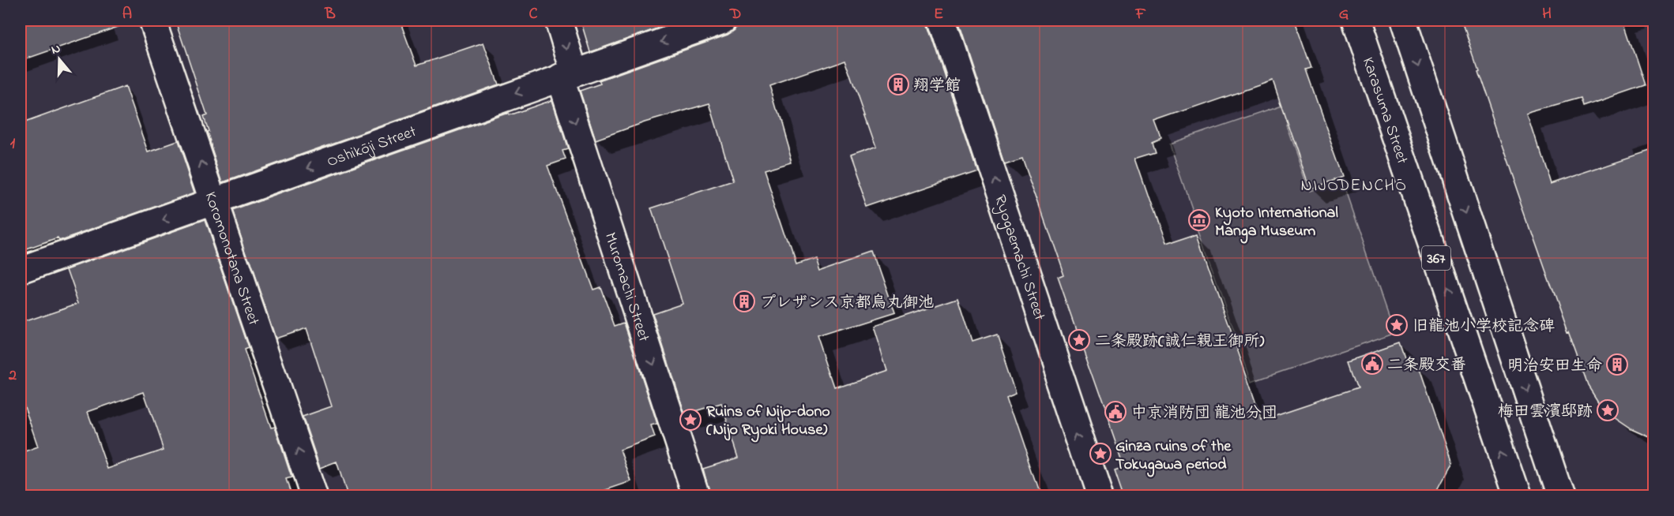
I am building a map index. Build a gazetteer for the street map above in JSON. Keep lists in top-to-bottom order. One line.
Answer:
{"streets":{"main road":["Karasuma Street","Oshikōji Street","Koromonotana Street","Ryogaemachi Street","367","Muromachi Street"]},"crossings":[["Oshikōji Street","Koromonotana Street"],["Oshikōji Street","Muromachi Street"]],"one_way":["Oshikōji Street","Koromonotana Street","Ryogaemachi Street","Muromachi Street"],"districts":["NIJODENCHŌ"],"places":{"building":["翔学館","プレザンス京都烏丸御池","明治安田生命"],"museum":["Kyoto International Manga Museum"],"place":["旧龍池小学校記念碑","二条殿跡(誠仁親王御所)","梅田雲濱邸跡","Ruins of Nijo-dono (Nijo Ryoki House)","Ginza ruins of the Tokugawa period"],"public building":["二条殿交番","中京消防団 龍池分団"]},"north":"top","grid":{"columns":["A","B","C","D","E","F","G","H"],"rows":["1","2"]}}
